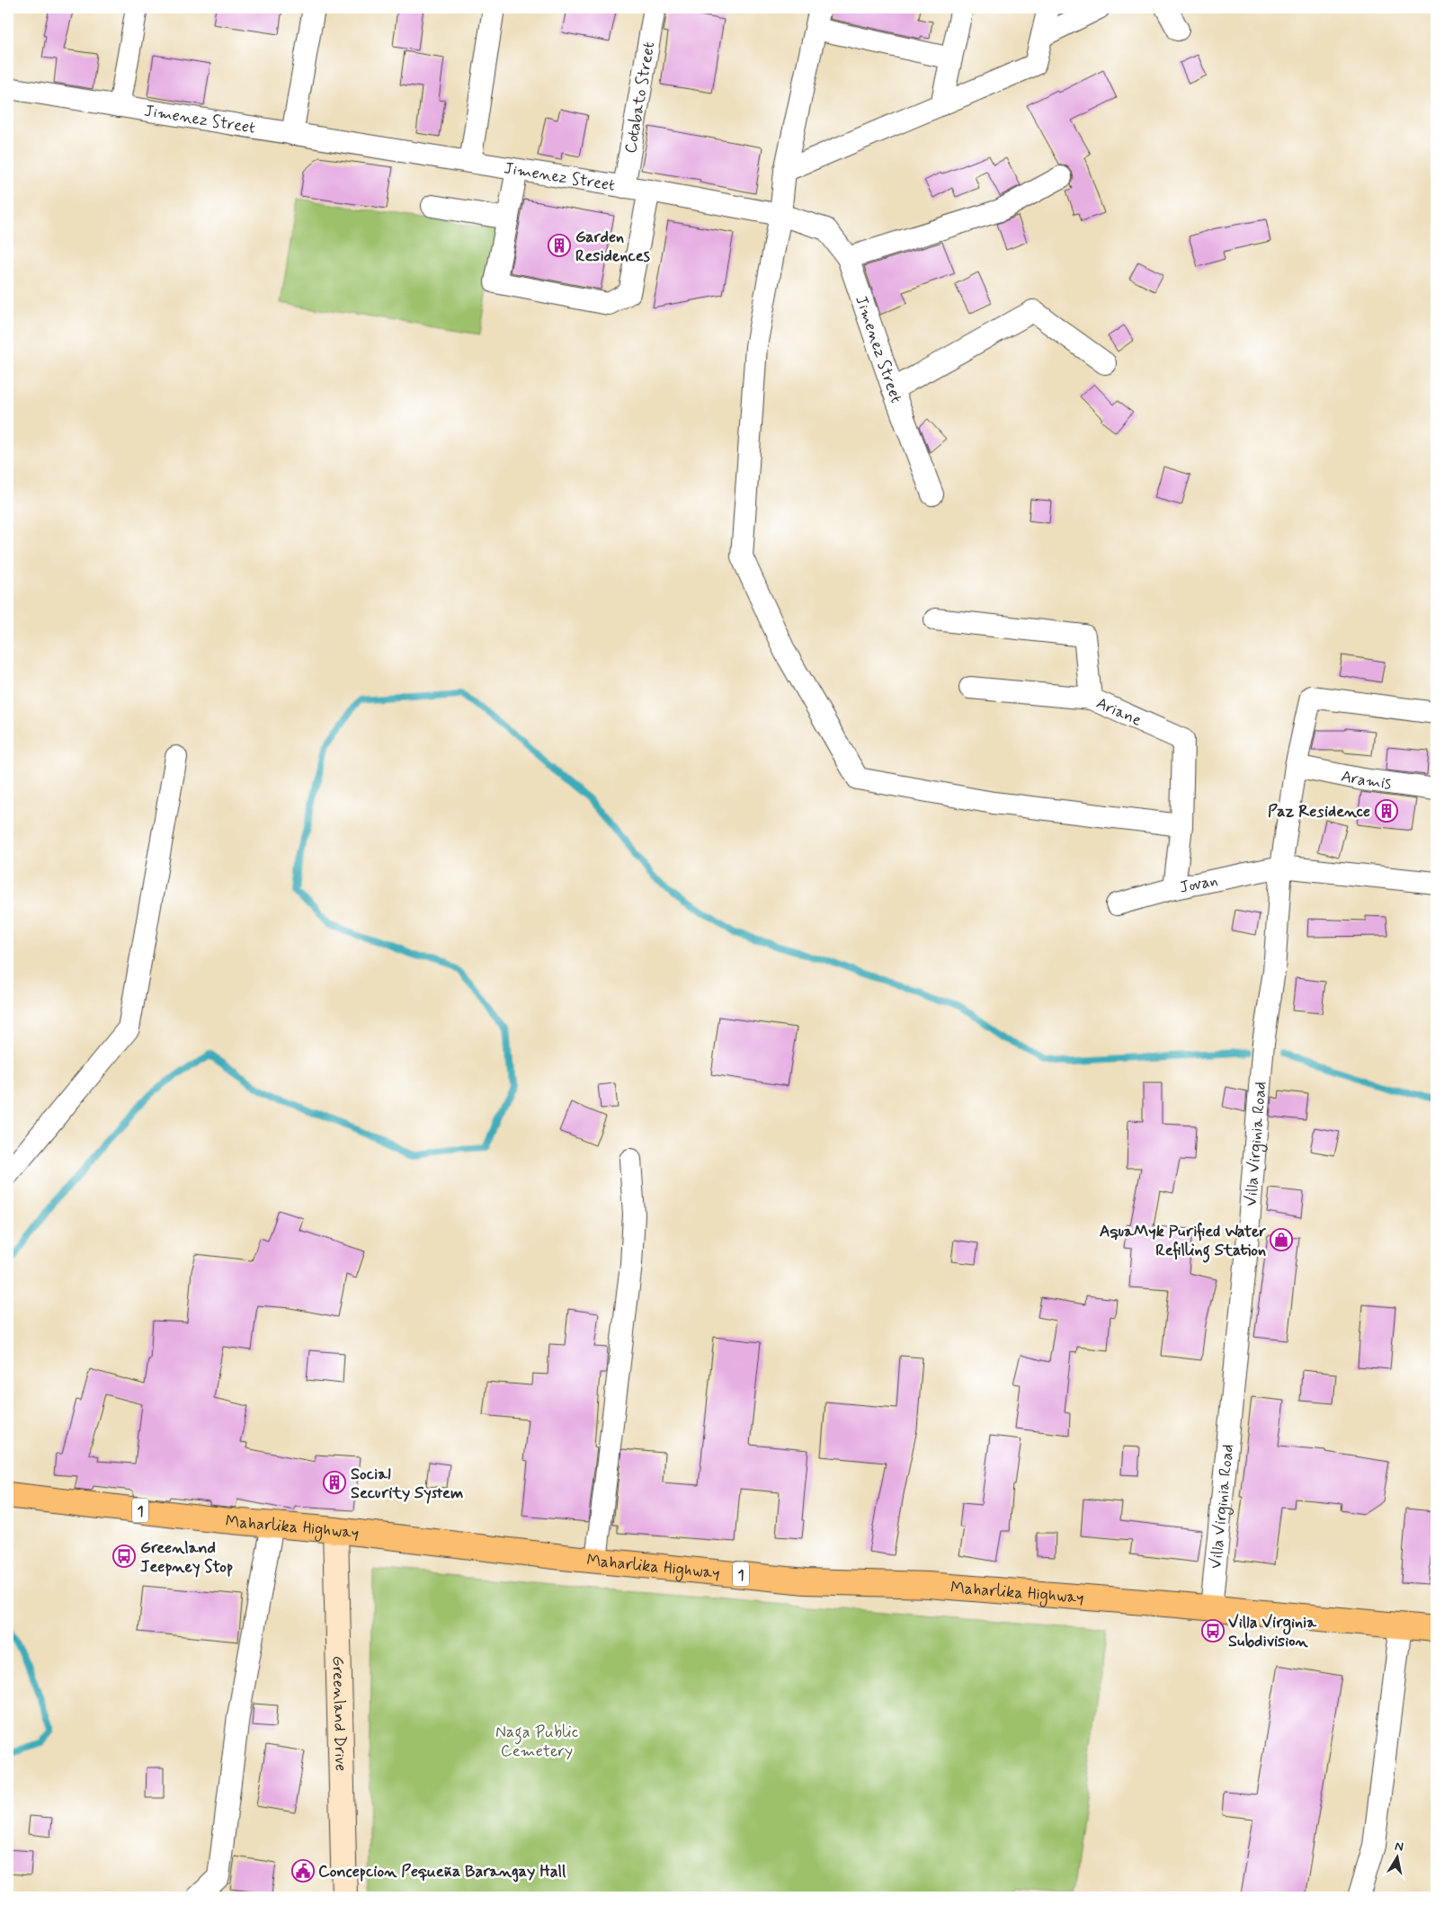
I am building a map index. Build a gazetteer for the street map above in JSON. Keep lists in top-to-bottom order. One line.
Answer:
{"streets":{"main road":["1","Maharlika Highway"],"street":["Cotabato Street","Jimenez Street","Ariane","Aramis","Jovan","Villa Virginia Road","Greenland Drive"]},"crossings":[["Cotabato Street","Jimenez Street"],["Ariane","Jovan"],["Aramis","Villa Virginia Road"],["Jovan","Villa Virginia Road"],["Villa Virginia Road","Maharlika Highway"],["Maharlika Highway","Greenland Drive"]],"parks":["Naga Public Cemetery"],"places":{"building":["Garden Residences","Paz Residence","Social Security System"],"shop":["AquaMyk Purified Water Refilling Station"],"bus stop":["Greenland Jeepney Stop","Villa Virginia Subdivision"],"public building":["Concepcion Pequeña Barangay Hall"]},"north":"top"}
